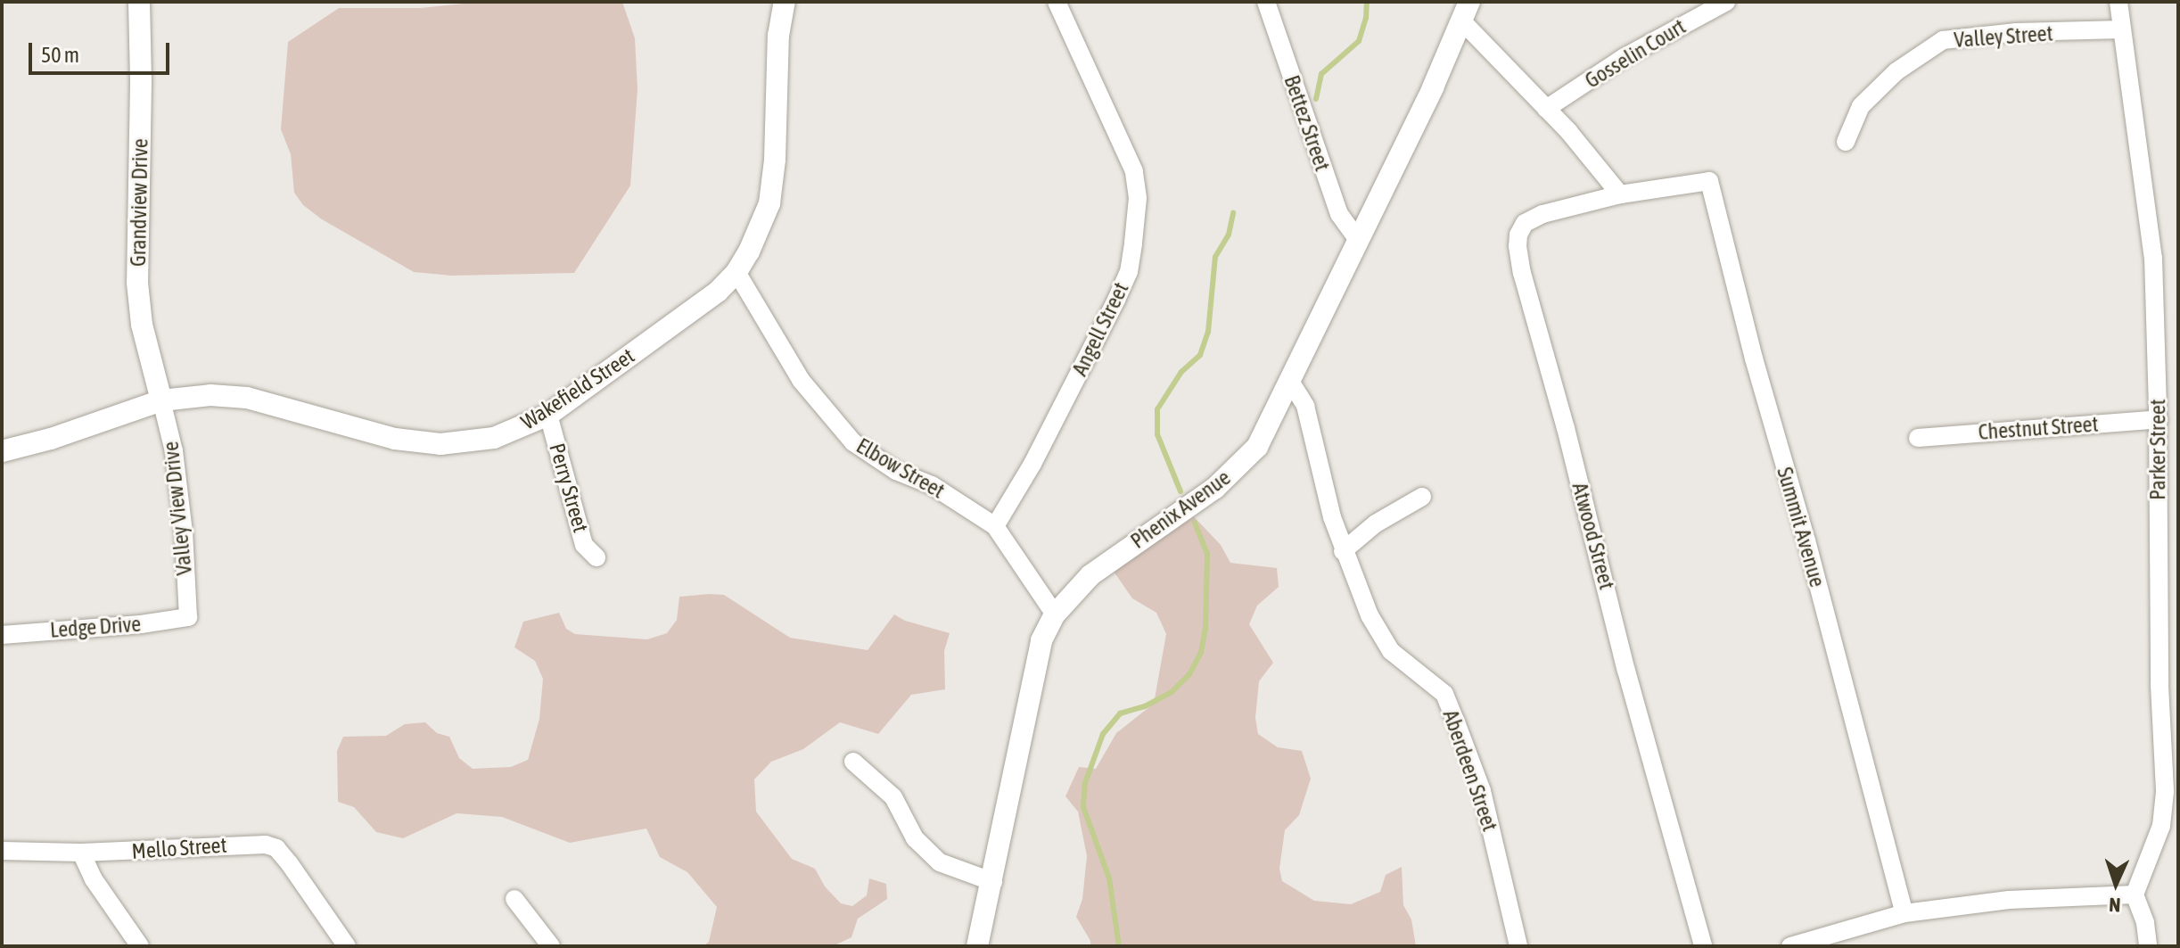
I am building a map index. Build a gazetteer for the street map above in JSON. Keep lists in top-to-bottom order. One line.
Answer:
{"streets":{"street":["Valley Street","Gosselin Court","Bettez Street","Grandview Drive","Angell Street","Wakefield Street","Chestnut Street","Parker Street","Elbow Street","Perry Street","Valley View Drive","Phenix Avenue","Summit Avenue","Atwood Street","Ledge Drive","Aberdeen Street","Mello Street"]},"crossings":[["Valley Street","Parker Street"],["Bettez Street","Phenix Avenue"],["Grandview Drive","Wakefield Street"],["Grandview Drive","Valley View Drive"],["Angell Street","Elbow Street"],["Wakefield Street","Elbow Street"],["Wakefield Street","Perry Street"],["Wakefield Street","Valley View Drive"],["Chestnut Street","Parker Street"],["Elbow Street","Phenix Avenue"],["Valley View Drive","Ledge Drive"],["Phenix Avenue","Aberdeen Street"],["Summit Avenue","Atwood Street"]],"scale_bar":"50 m","north":"bottom"}
